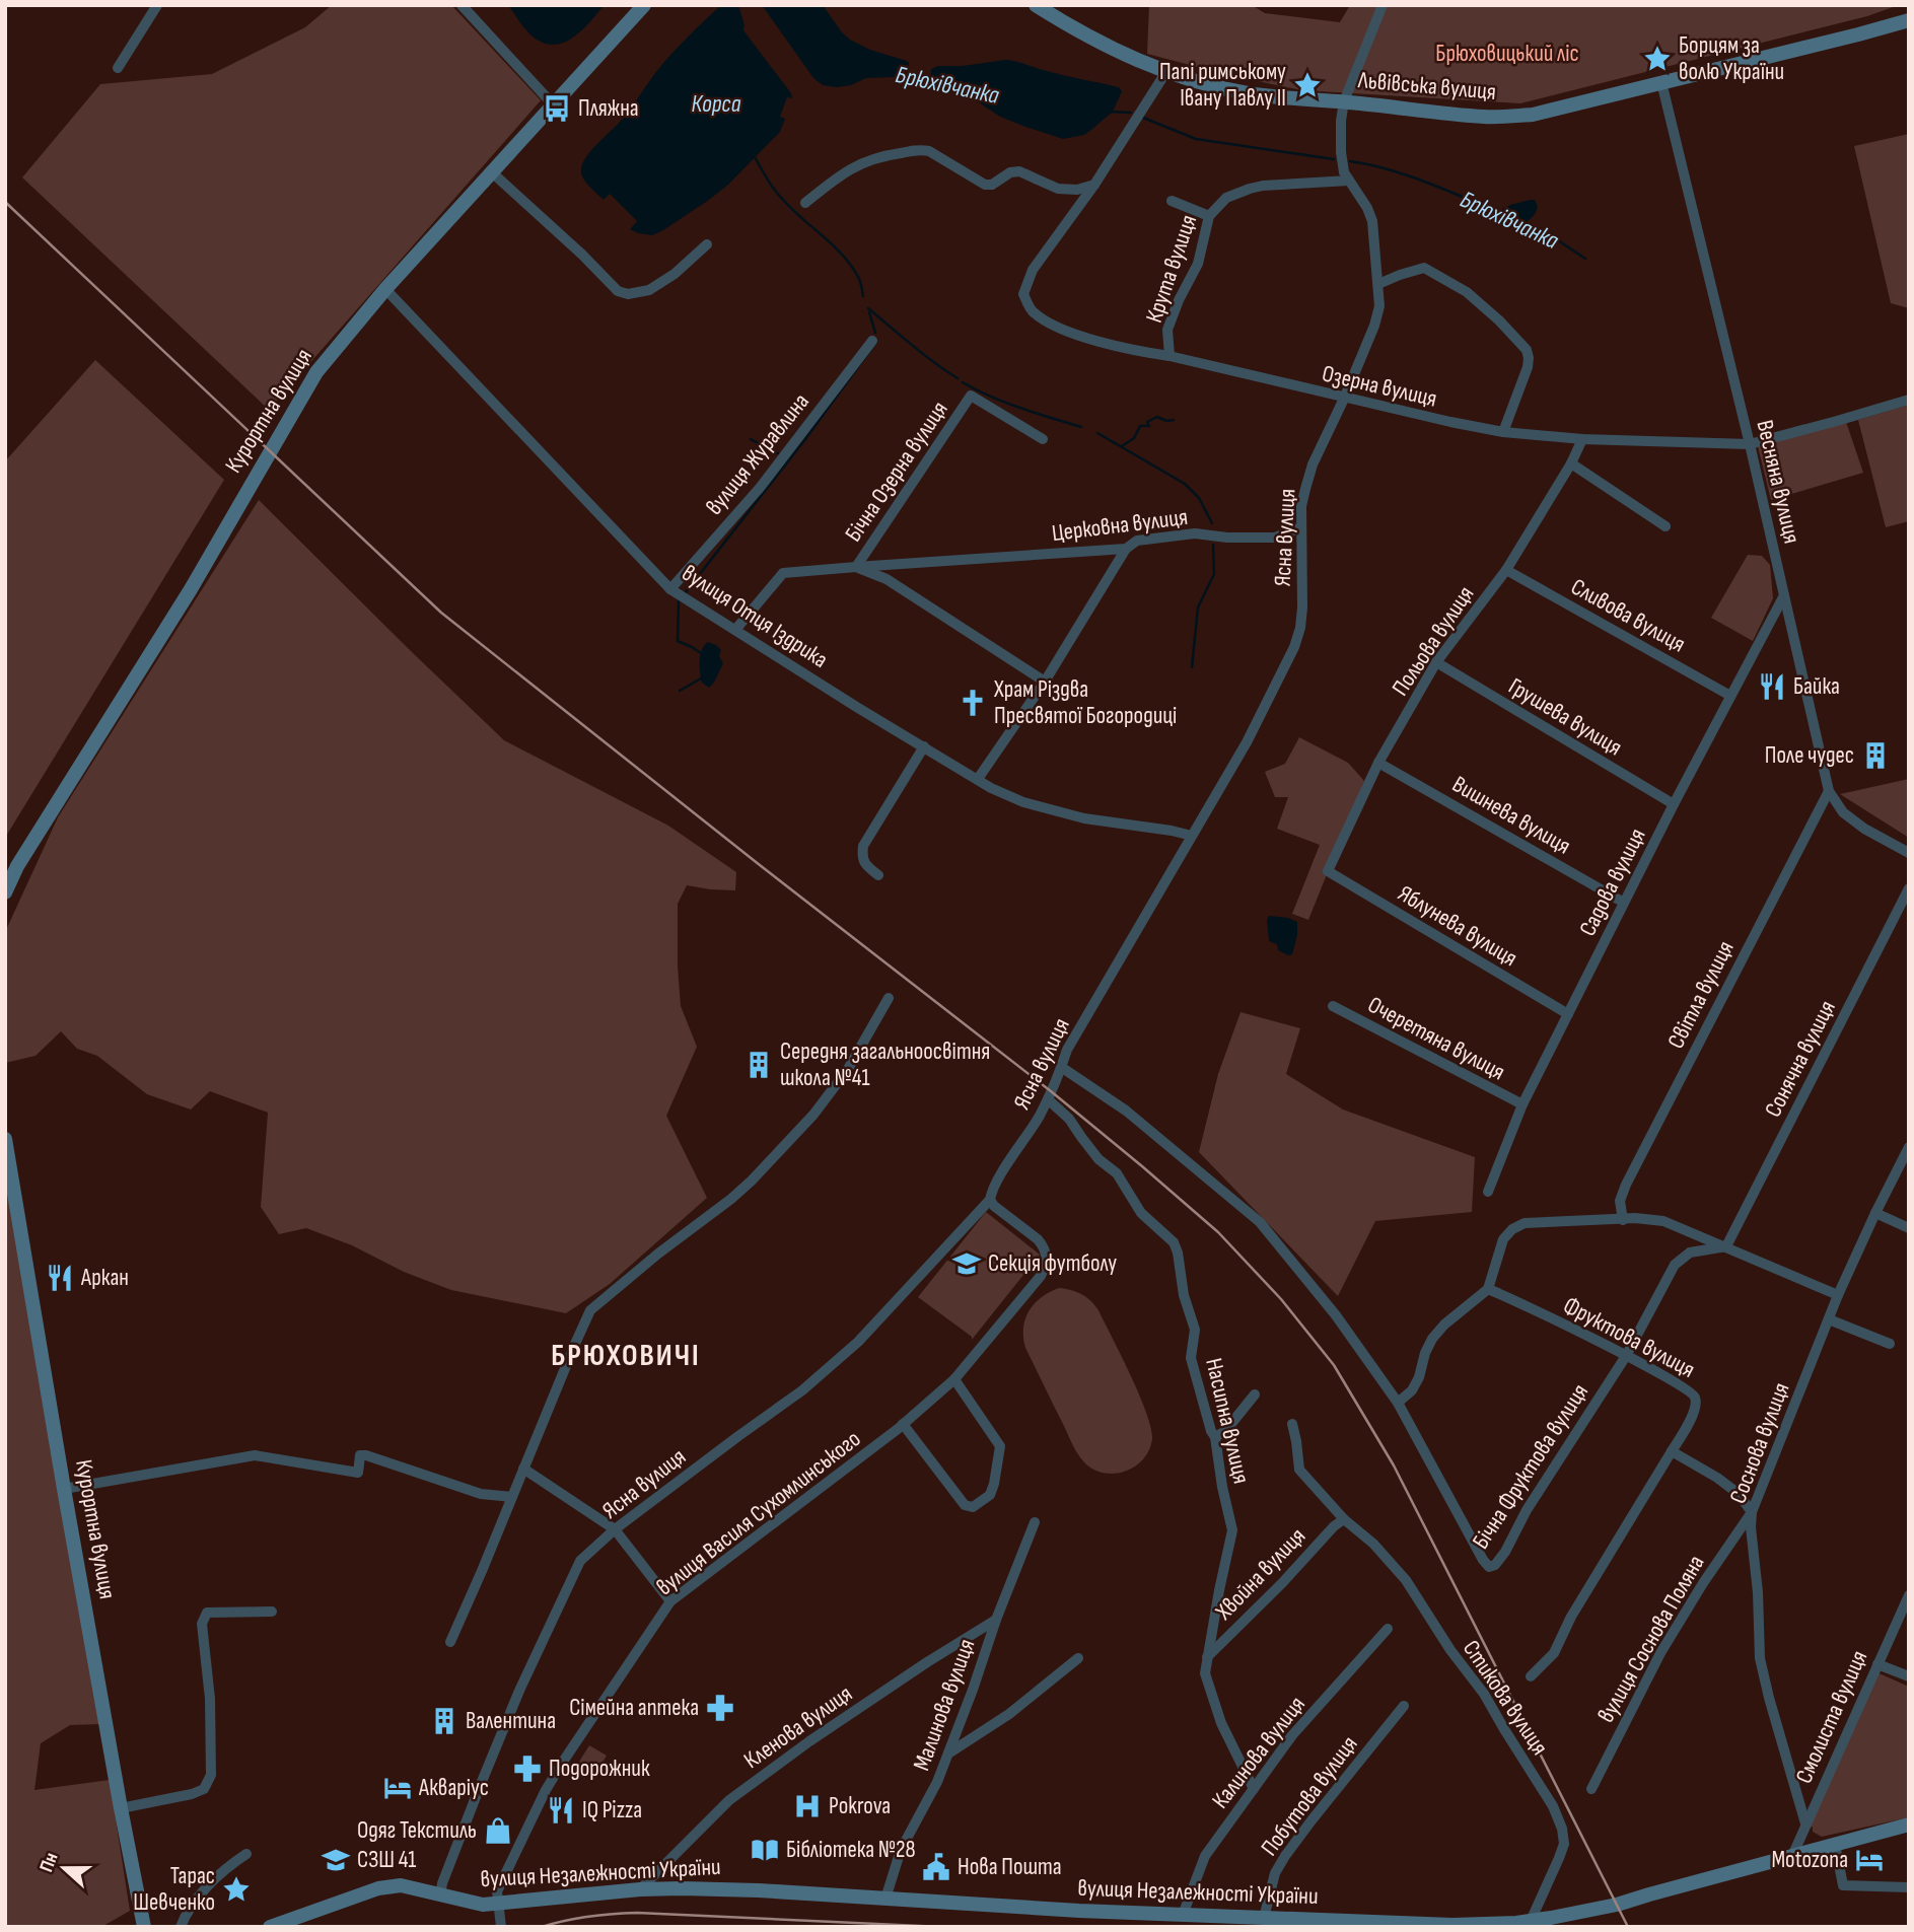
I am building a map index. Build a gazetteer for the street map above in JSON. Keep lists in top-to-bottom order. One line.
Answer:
{"streets":{"main road":["Львівська вулиця","Курортна вулиця","вулиця Незалежності України"],"street":["Крута вулиця","Озерна вулиця","вулиця Журавлина","Бічна Озерна вулиця","Весняна вулиця","Церковна вулиця","Ясна вулиця","Сливова вулиця","вулиця Отця Іздрика","Польова вулиця","Грушева вулиця","Вишнева вулиця","Садова вулиця","Яблунева вулиця","Світла вулиця","Очеретяна вулиця","Сонячна вулиця","Фруктова вулиця","Насипна вулиця","Соснова вулиця","Бічна Фруктова вулиця","вулиця Василя Сухомлинського","Хвойна вулиця","вулиця Соснова Поляна","Стикова вулиця","Малинова вулиця","Смолиста вулиця","Кленова вулиця","Калинова вулиця","Побутова вулиця"]},"crossings":[["Львівська вулиця","Весняна вулиця"],["Львівська вулиця","Ясна вулиця"],["Крута вулиця","Озерна вулиця"],["Крута вулиця","Ясна вулиця"],["Озерна вулиця","Весняна вулиця"],["Озерна вулиця","Ясна вулиця"],["Озерна вулиця","Польова вулиця"],["Курортна вулиця","вулиця Отця Іздрика"],["вулиця Журавлина","вулиця Отця Іздрика"],["Бічна Озерна вулиця","Церковна вулиця"],["Весняна вулиця","Садова вулиця"],["Весняна вулиця","Світла вулиця"],["Церковна вулиця","Ясна вулиця"],["Церковна вулиця","вулиця Отця Іздрика"],["Ясна вулиця","вулиця Отця Іздрика"],["Ясна вулиця","Насипна вулиця"],["Ясна вулиця","вулиця Василя Сухомлинського"],["Ясна вулиця","вулиця Незалежності України"],["Сливова вулиця","Польова вулиця"],["Сливова вулиця","Садова вулиця"],["Польова вулиця","Грушева вулиця"],["Польова вулиця","Вишнева вулиця"],["Польова вулиця","Яблунева вулиця"],["Грушева вулиця","Садова вулиця"],["Вишнева вулиця","Садова вулиця"],["Садова вулиця","Яблунева вулиця"],["Садова вулиця","Очеретяна вулиця"],["Сонячна вулиця","Бічна Фруктова вулиця"],["Фруктова вулиця","Бічна Фруктова вулиця"],["Насипна вулиця","Хвойна вулиця"],["Насипна вулиця","Калинова вулиця"],["Соснова вулиця","вулиця Соснова Поляна"],["Соснова вулиця","Смолиста вулиця"],["вулиця Василя Сухомлинського","вулиця Незалежності України"],["Хвойна вулиця","Стикова вулиця"],["Стикова вулиця","вулиця Незалежності України"],["Малинова вулиця","Кленова вулиця"],["Малинова вулиця","вулиця Незалежності України"],["Смолиста вулиця","вулиця Незалежності України"],["Кленова вулиця","вулиця Незалежності України"],["Калинова вулиця","вулиця Незалежності України"],["Побутова вулиця","вулиця Незалежності України"]],"districts":["БРЮХОВИЧІ"],"water":["Брюхівчанка","Корса"],"parks":["Брюховицький ліс"],"places":{"place":["Борцям за волю України","Папі римському Івану Павлу ІІ","Тарас Шевченко"],"bus stop":["Пляжна"],"restaurant":["Байка","Аркан","IQ Pizza"],"church":["Храм Різдва Пресвятої Богородиці"],"building":["Поле чудес","Середня загальноосвітня школа №41","Валентина"],"school or university":["Секція футболу","СЗШ 41"],"pharmacy":["Сімейна аптека","Подорожник"],"hotel":["Акваріус","Motozona"],"hospital":["Pokrova"],"shop":["Одяг Текстиль"],"library":["Бібліотека №28"],"public building":["Нова Пошта"]},"north":"left"}
